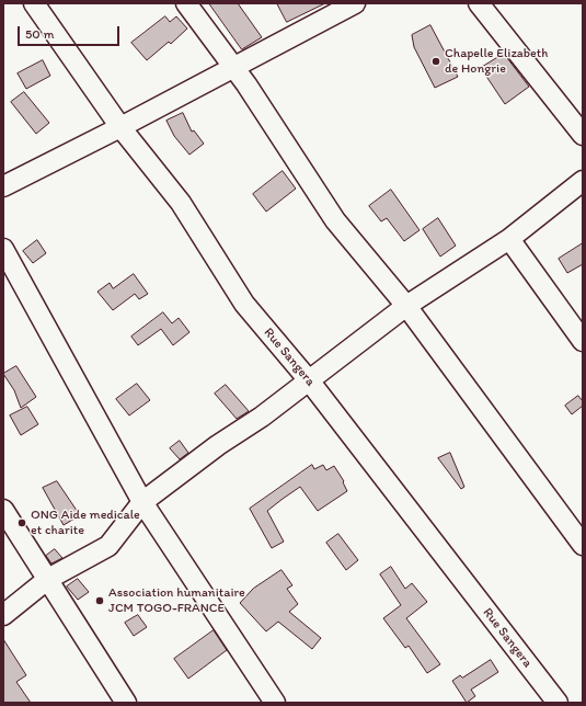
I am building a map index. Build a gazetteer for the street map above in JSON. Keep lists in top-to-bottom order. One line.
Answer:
{"streets":{"street":["Rue Sangera"]},"places":["Chapelle Elizabeth de Hongrie","ONG Aide medicale et charite","Association humanitaire JCM TOGO-FRANCE"],"scale_bar":"50 m"}
